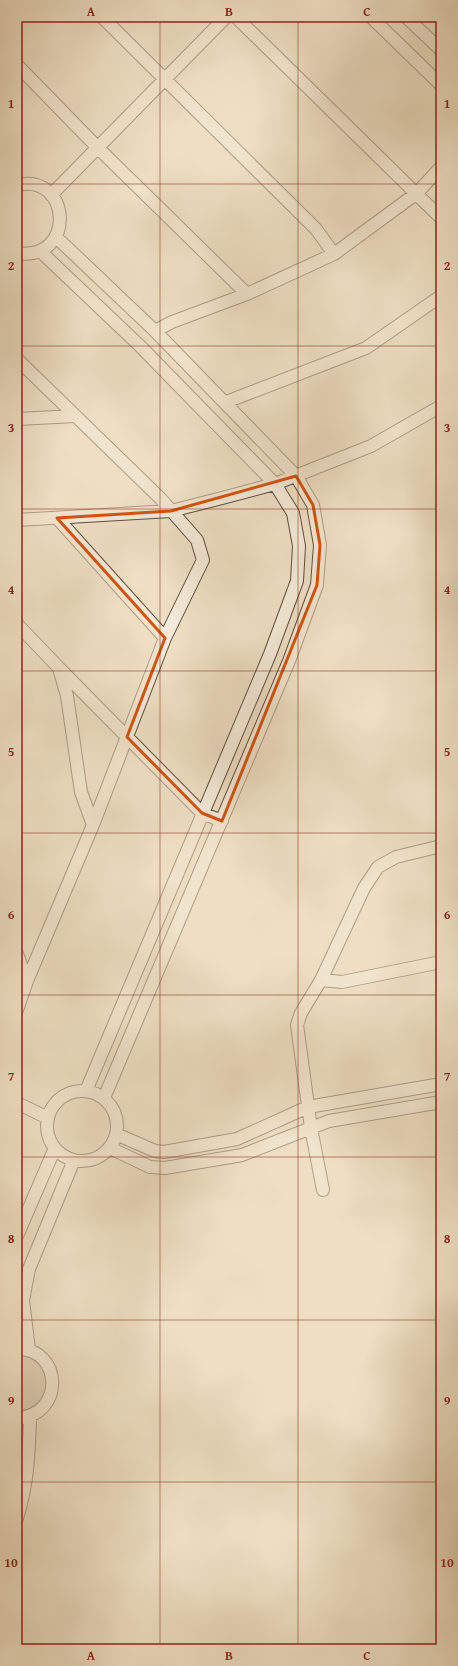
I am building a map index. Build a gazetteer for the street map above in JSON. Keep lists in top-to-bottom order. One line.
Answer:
{"grid":{"columns":["A","B","C"],"rows":["1","2","3","4","5","6","7","8","9","10"]}}
